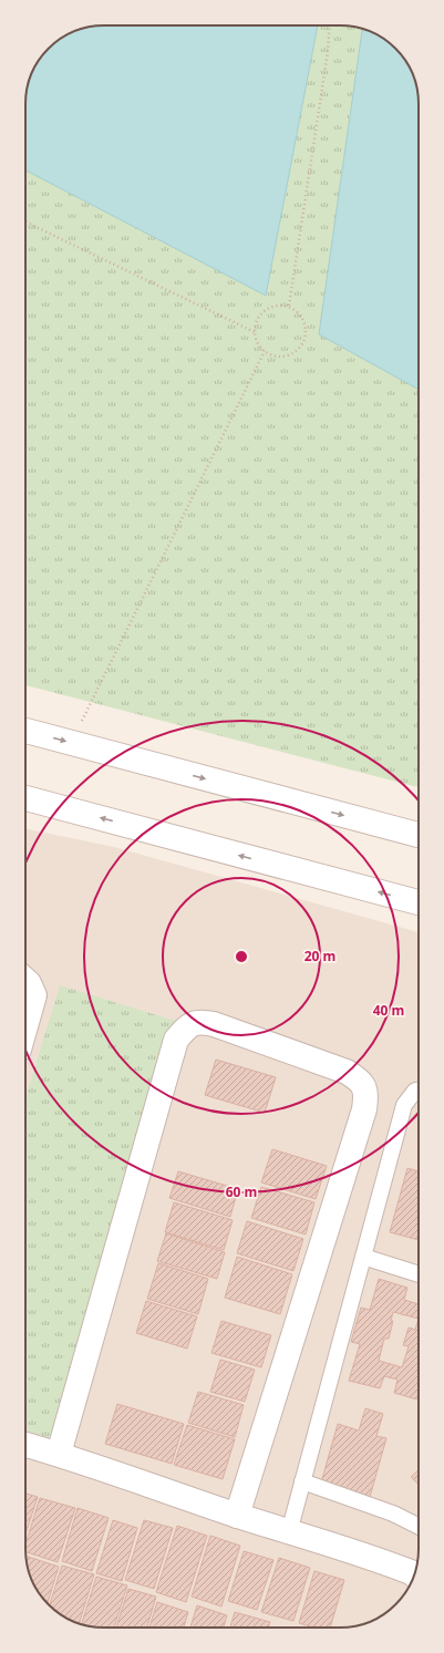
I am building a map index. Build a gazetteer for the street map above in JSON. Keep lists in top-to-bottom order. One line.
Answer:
{"rings":["20 m","40 m","60 m"]}
